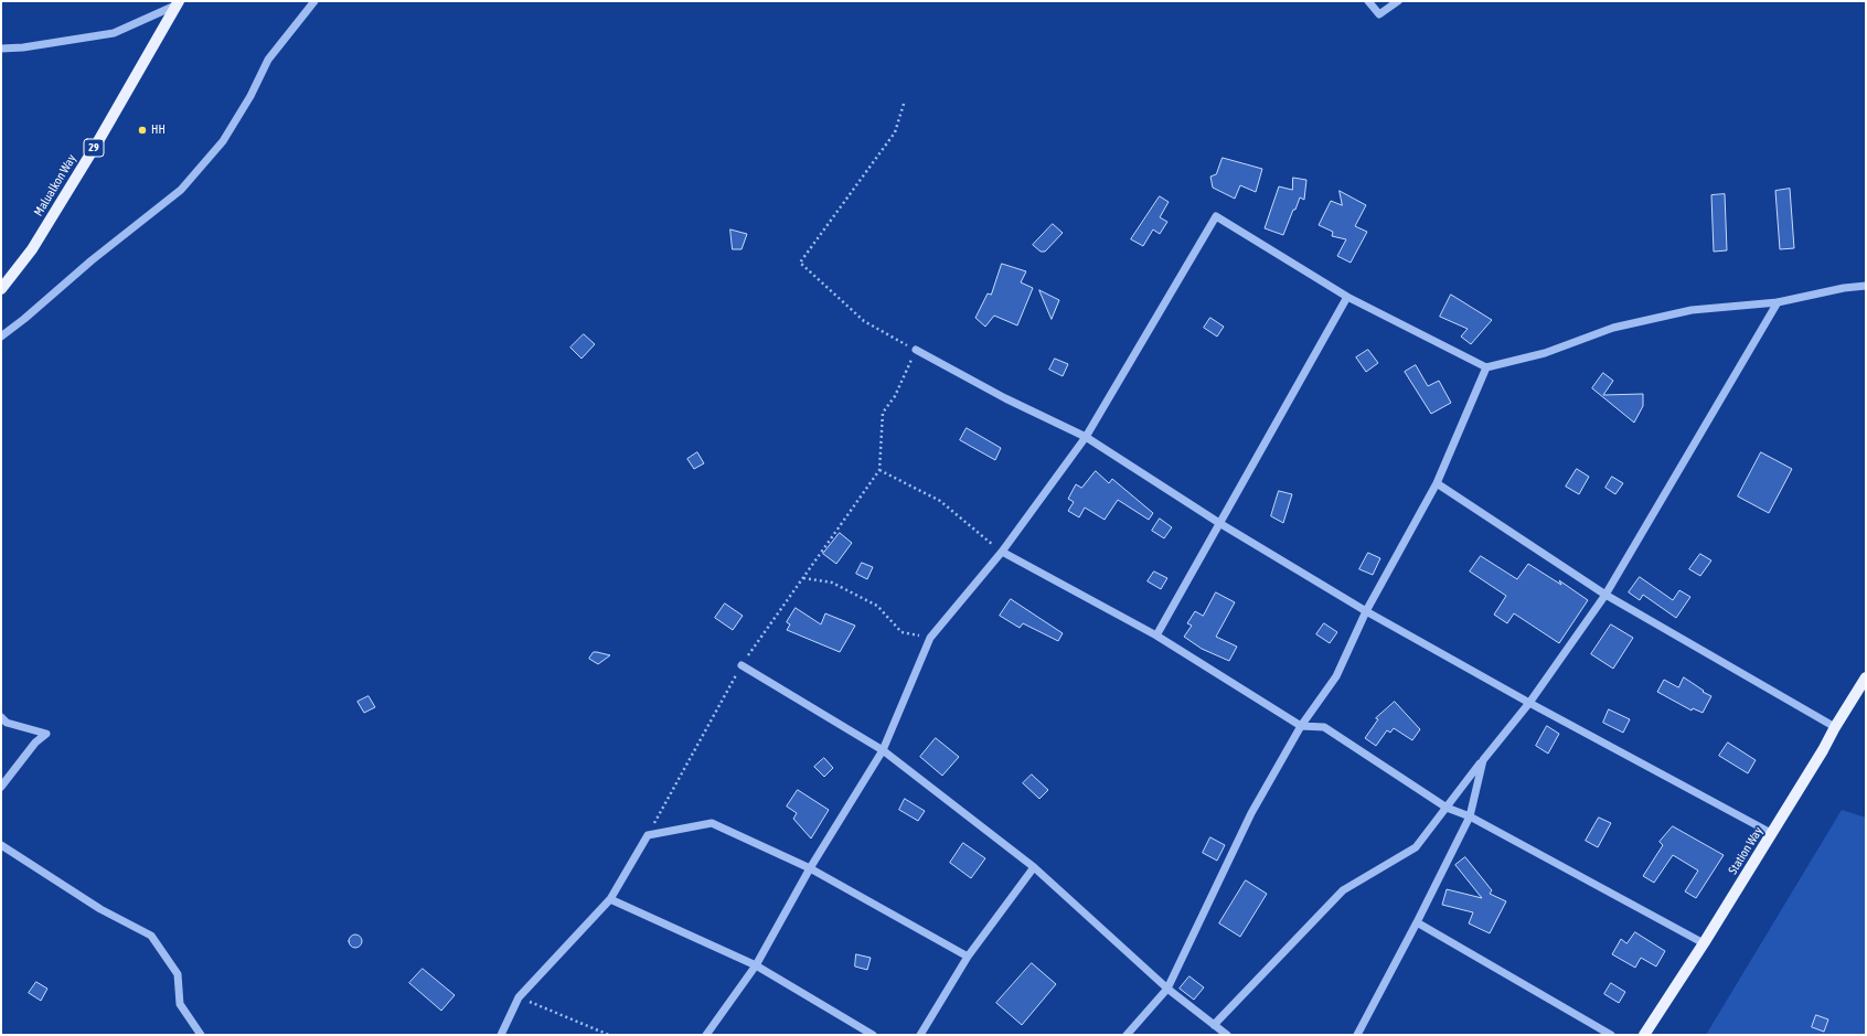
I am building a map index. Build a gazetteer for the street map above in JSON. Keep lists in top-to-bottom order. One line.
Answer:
{"streets":{"main road":["29","Malualkon Way","Station Way"]},"places":["HH"]}
